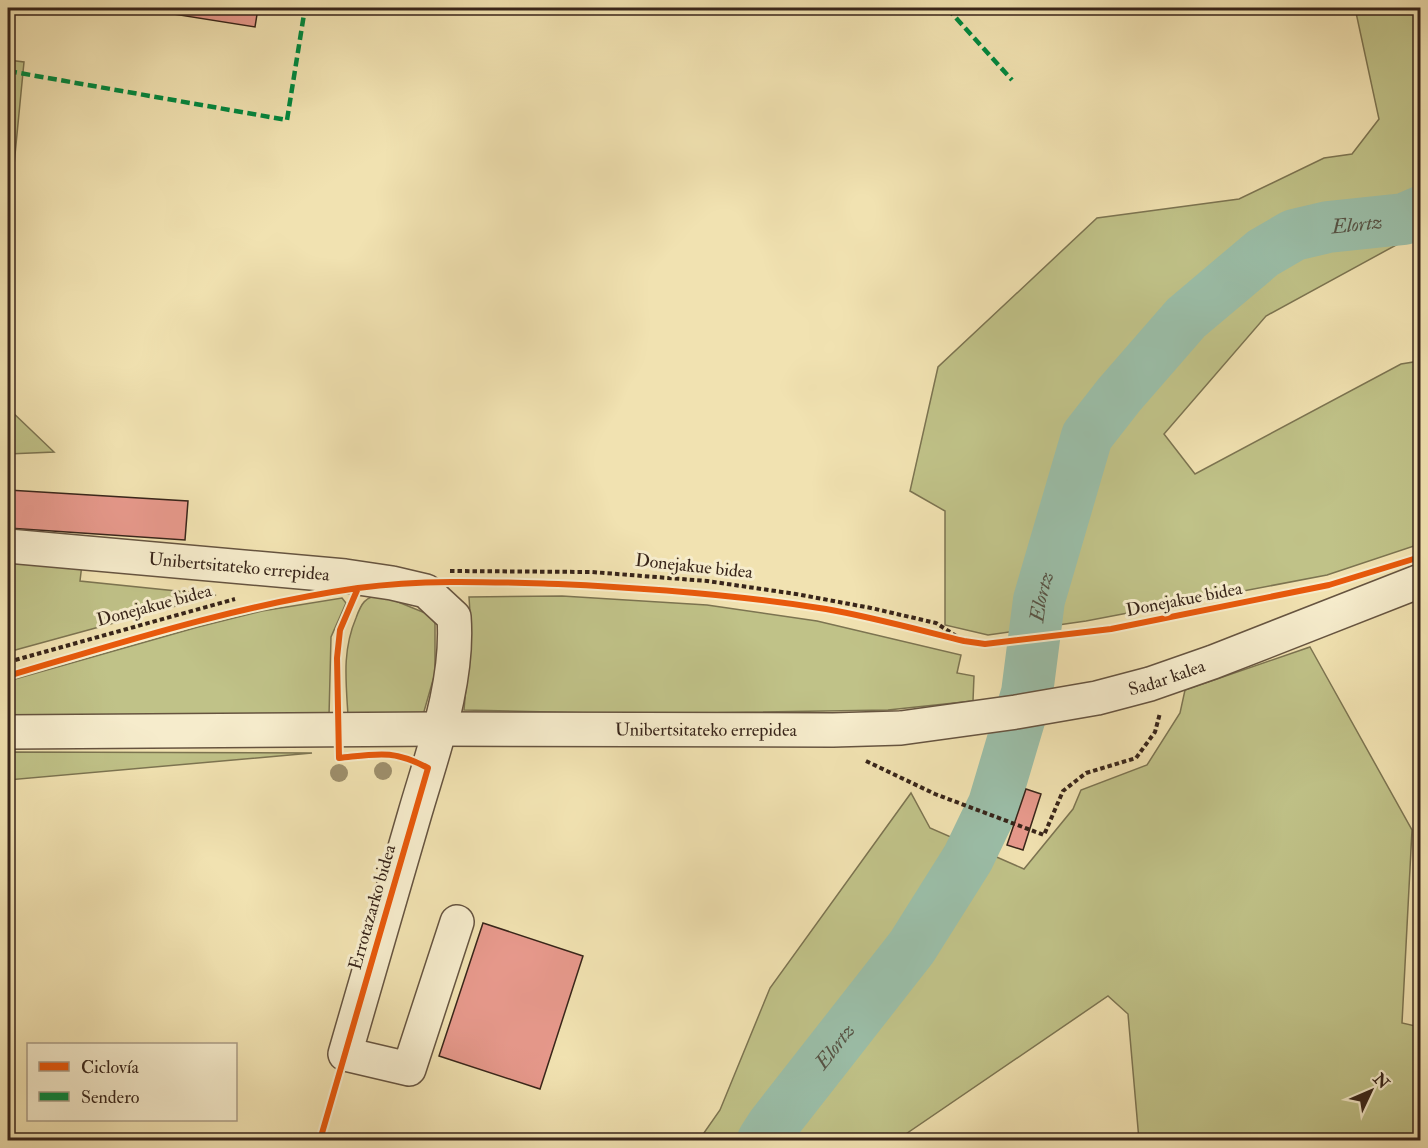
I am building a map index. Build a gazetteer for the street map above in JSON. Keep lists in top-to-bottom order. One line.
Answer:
{"streets":{"street":["Unibertsitateko errepidea","Sadar kalea","Errotazarko bidea"],"cycle path":["Donejakue bidea"]},"crossings":[["Unibertsitateko errepidea","Sadar kalea"],["Unibertsitateko errepidea","Errotazarko bidea"]],"water":["Elortz"],"legend":["Ciclovía","Sendero"],"north":"top right"}
